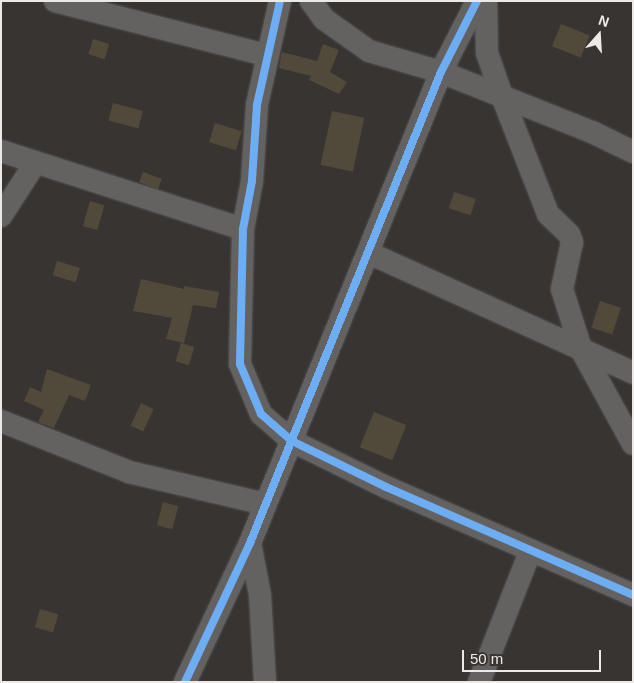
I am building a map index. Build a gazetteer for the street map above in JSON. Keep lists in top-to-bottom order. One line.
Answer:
{"scale_bar":"50 m","north":"top"}
